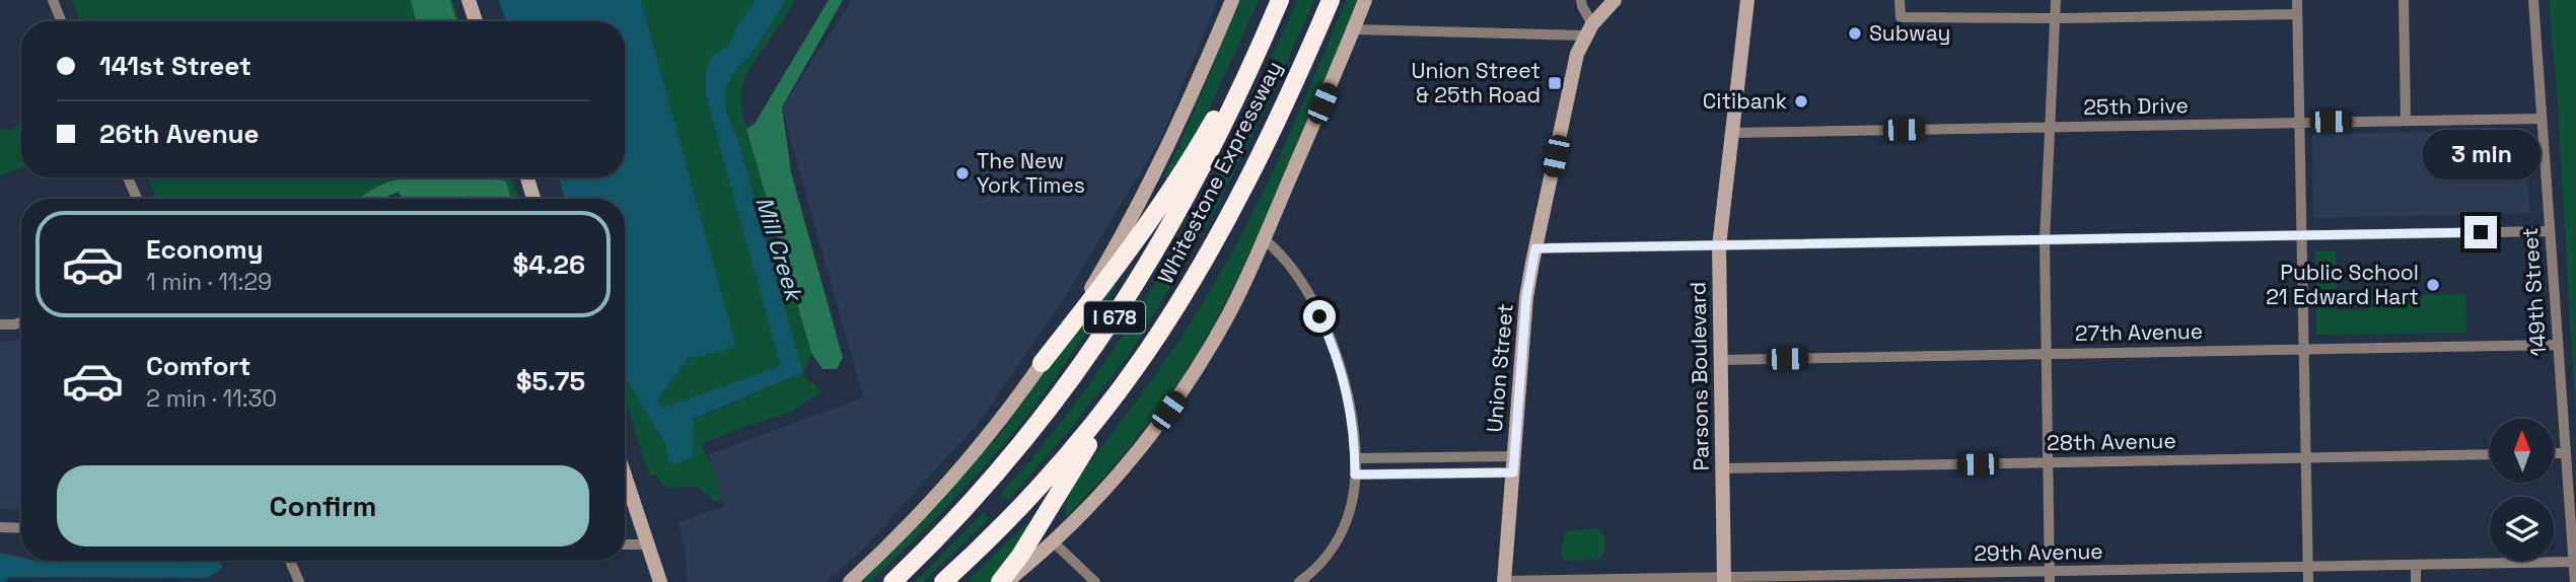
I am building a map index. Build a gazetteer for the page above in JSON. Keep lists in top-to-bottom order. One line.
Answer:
{"streets":{"highway":["Whitestone Expressway","I 678"],"main road":["Union Street","Parsons Boulevard"],"street":["25th Drive","149th Street","27th Avenue","28th Avenue","29th Avenue"]},"crossings":[["25th Drive","149th Street"],["25th Drive","Parsons Boulevard"],["149th Street","27th Avenue"],["149th Street","29th Avenue"],["27th Avenue","Parsons Boulevard"],["Union Street","29th Avenue"],["Parsons Boulevard","28th Avenue"],["Parsons Boulevard","29th Avenue"]],"water":["Mill Creek"],"places":{"other":["Subway","Citibank","The New York Times","Public School 21 Edward Hart"],"transit":["Union Street & 25th Road"]},"north":"top","page":{"banner":["141st Street","26th Avenue"],"bubble":"3 min","list":[{"name":"Economy","note":"1 min · 11:29","value":"$4.26"},{"name":"Comfort","note":"2 min · 11:30","value":"$5.75"}],"buttons":"Confirm"}}
